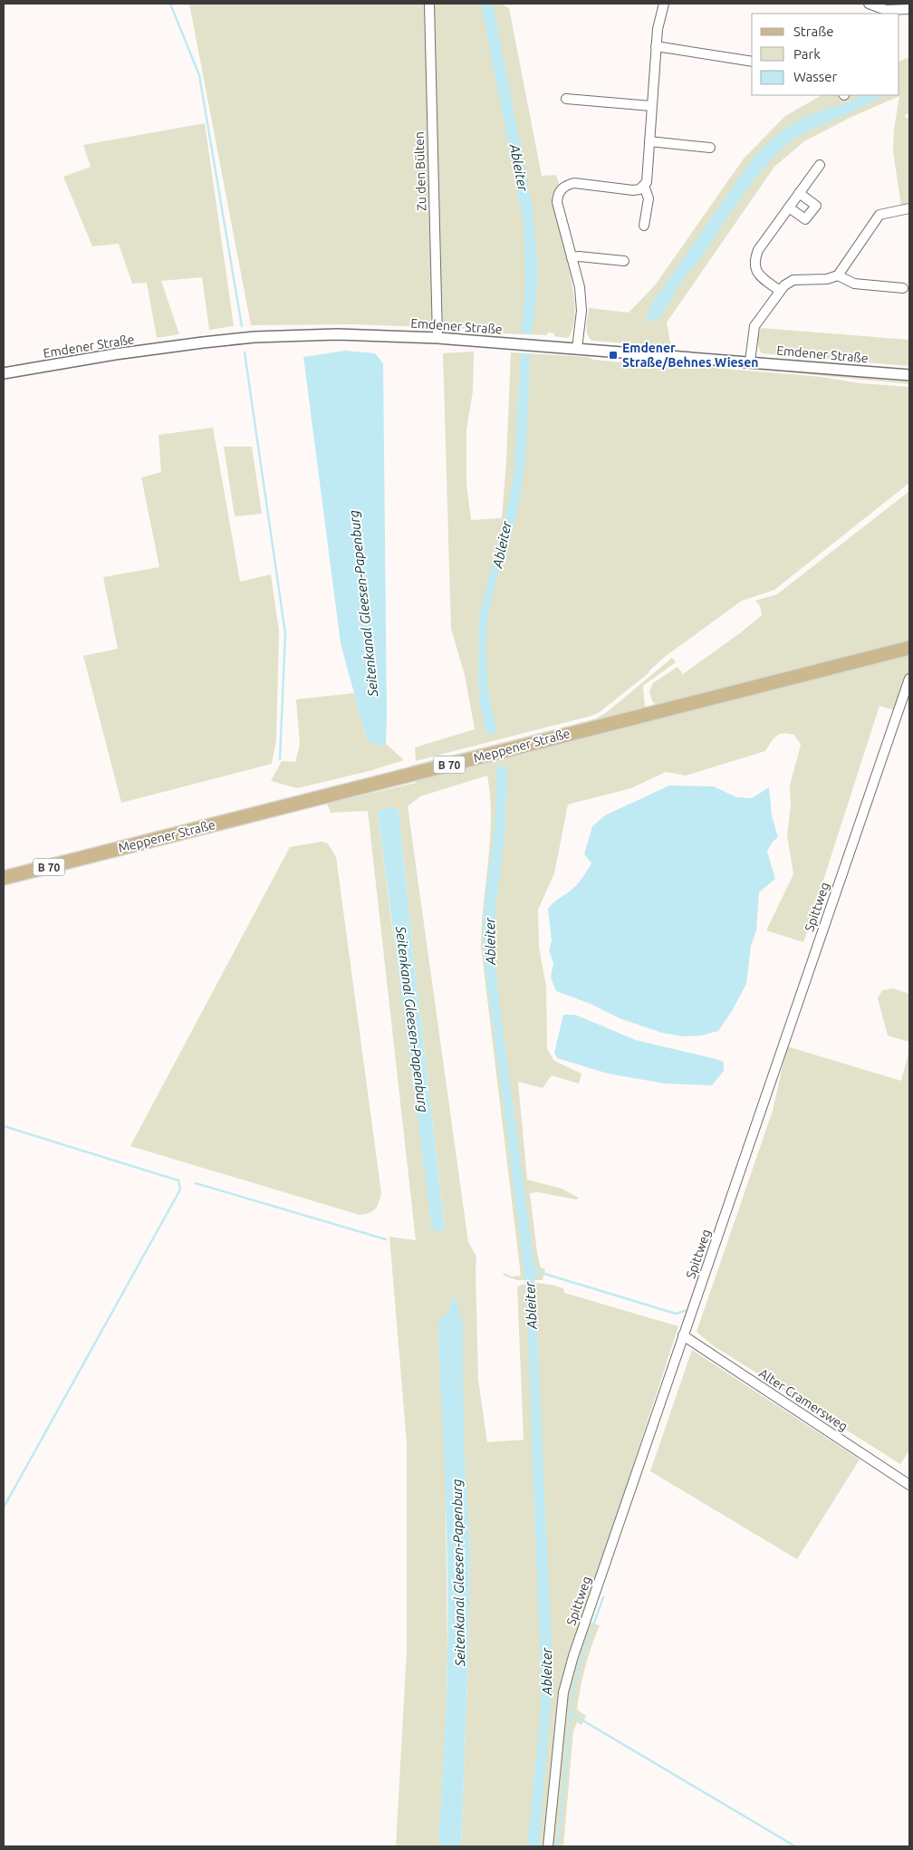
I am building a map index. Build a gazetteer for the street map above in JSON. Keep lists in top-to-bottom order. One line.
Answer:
{"streets":{"main road":["Meppener Straße","B 70"],"street":["Zu den Bülten","Emdener Straße","Spittweg","Alter Cramersweg"]},"crossings":[["Zu den Bülten","Emdener Straße"],["Spittweg","Alter Cramersweg"]],"water":["Ableiter","Seitenkanal Gleesen-Papenburg"],"places":{"transit":["Emdener Straße/Behnes Wiesen"]},"legend":["Straße","Park","Wasser"]}
